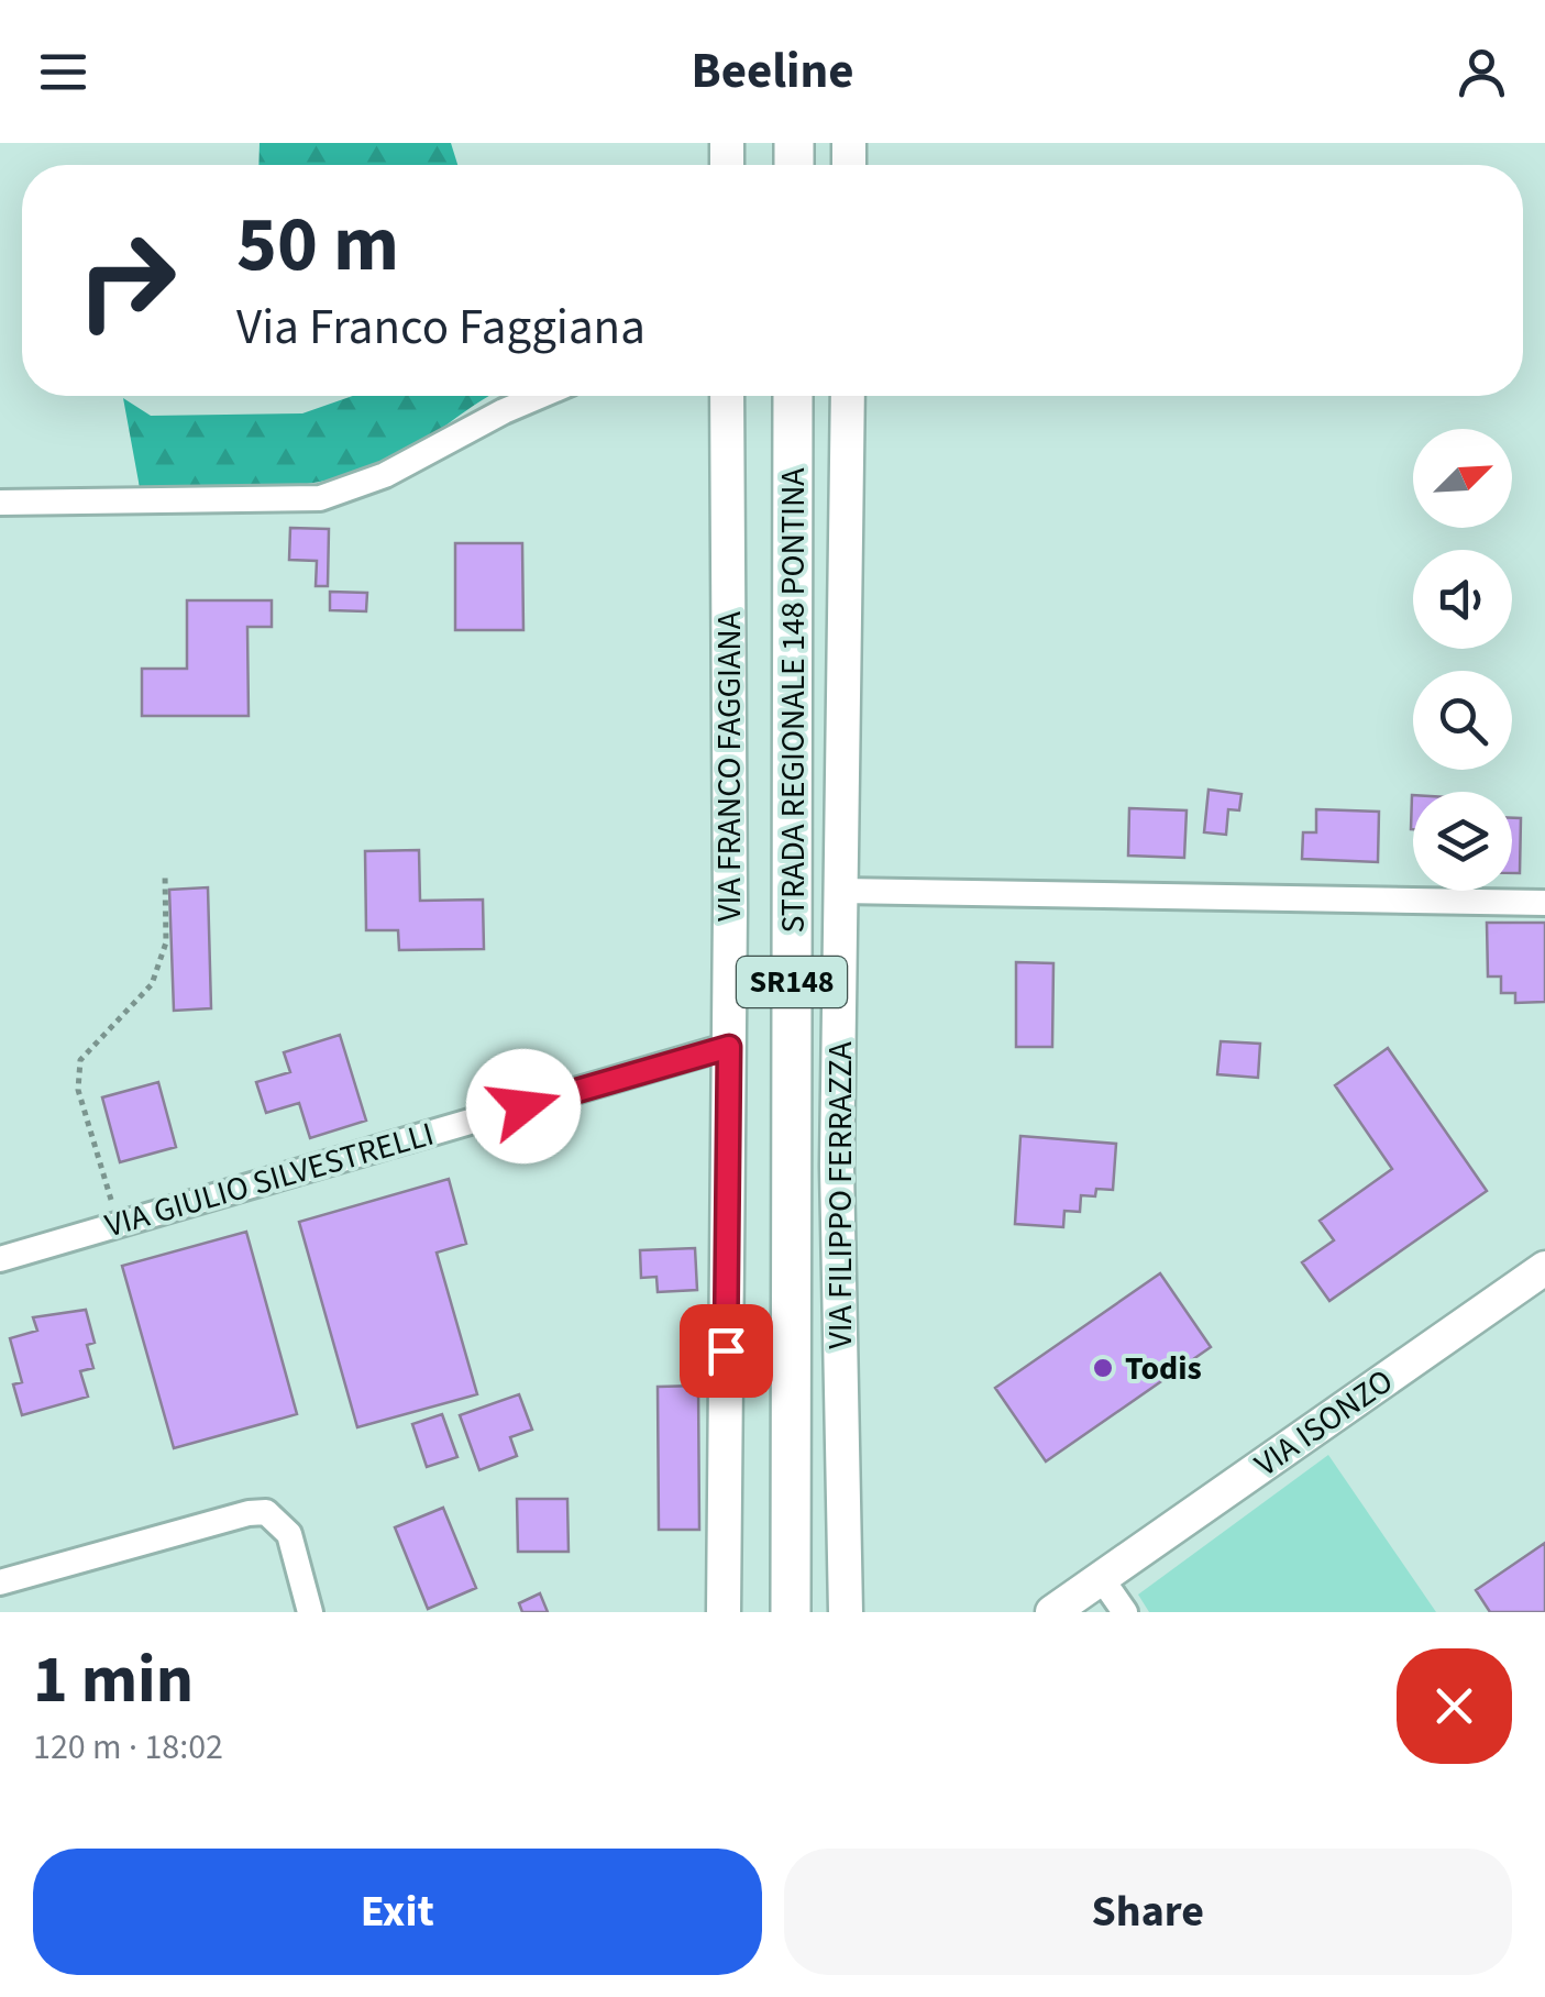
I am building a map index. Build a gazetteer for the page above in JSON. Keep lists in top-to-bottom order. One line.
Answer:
{"streets":{"main road":["STRADA REGIONALE 148 PONTINA","SR148"],"street":["VIA FRANCO FAGGIANA","VIA GIULIO SILVESTRELLI","VIA FILIPPO FERRAZZA","VIA ISONZO"]},"crossings":[["VIA FRANCO FAGGIANA","VIA GIULIO SILVESTRELLI"]],"places":["Todis"],"north":"top right","page":{"header":"Beeline","turn":["50 m","Via Franco Faggiana"],"heading":["1 min","120 m · 18:02"],"buttons":["Exit","Share"]}}
